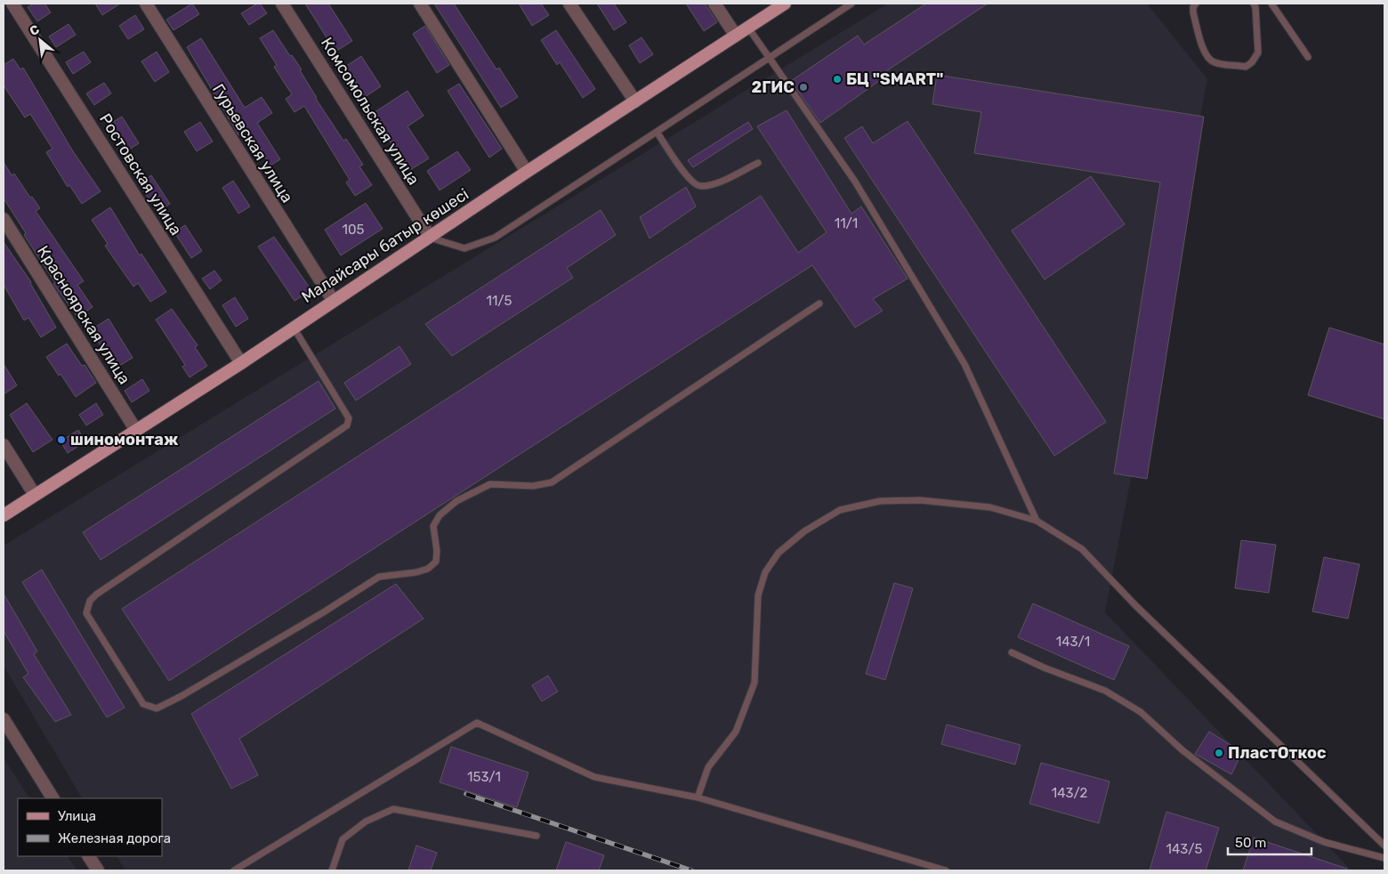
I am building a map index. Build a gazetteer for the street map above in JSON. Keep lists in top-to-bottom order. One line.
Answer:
{"streets":{"main road":["Малайсары батыр көшесі"],"street":["Комсомольская улица","Гурьевская улица","Ростовская улица","Красноярская улица"]},"crossings":[["Комсомольская улица","Малайсары батыр көшесі"],["Гурьевская улица","Малайсары батыр көшесі"],["Ростовская улица","Малайсары батыр көшесі"],["Малайсары батыр көшесі","Красноярская улица"]],"places":["БЦ \"SMART\"","2ГИС","шиномонтаж","ПластОткос"],"house_numbers":["11/1","105","11/5","143/1","153/1","143/2","143/5"],"legend":["Улица","Железная дорога"],"scale_bar":"50 m","north":"top left"}
